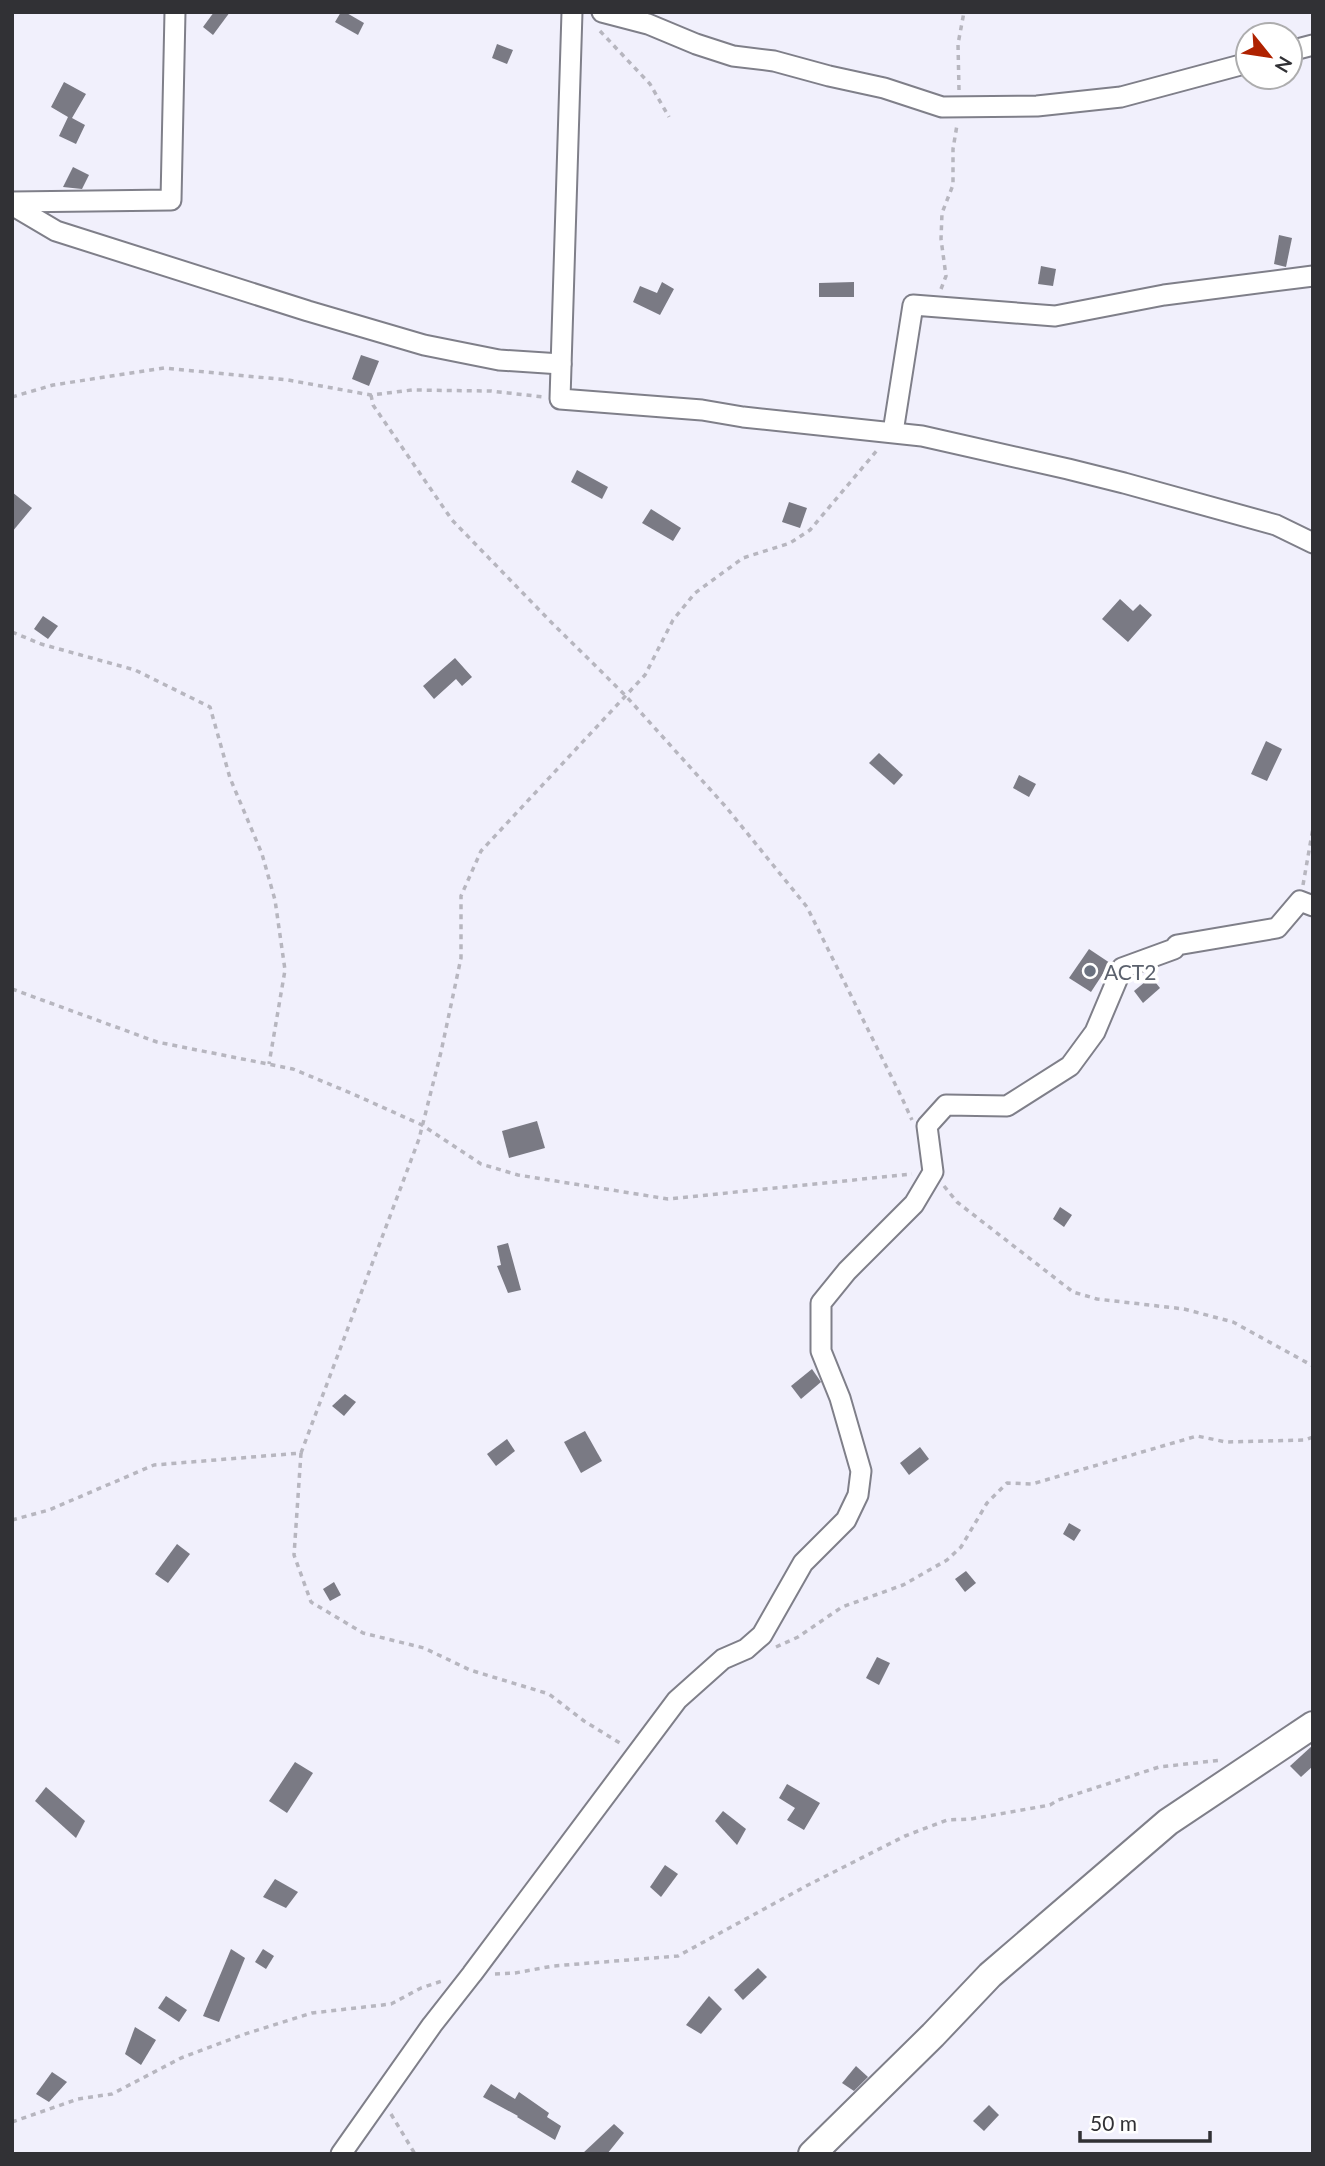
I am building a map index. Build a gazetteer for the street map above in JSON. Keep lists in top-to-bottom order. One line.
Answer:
{"places":["ACT2"],"scale_bar":"50 m","north":"bottom right"}
